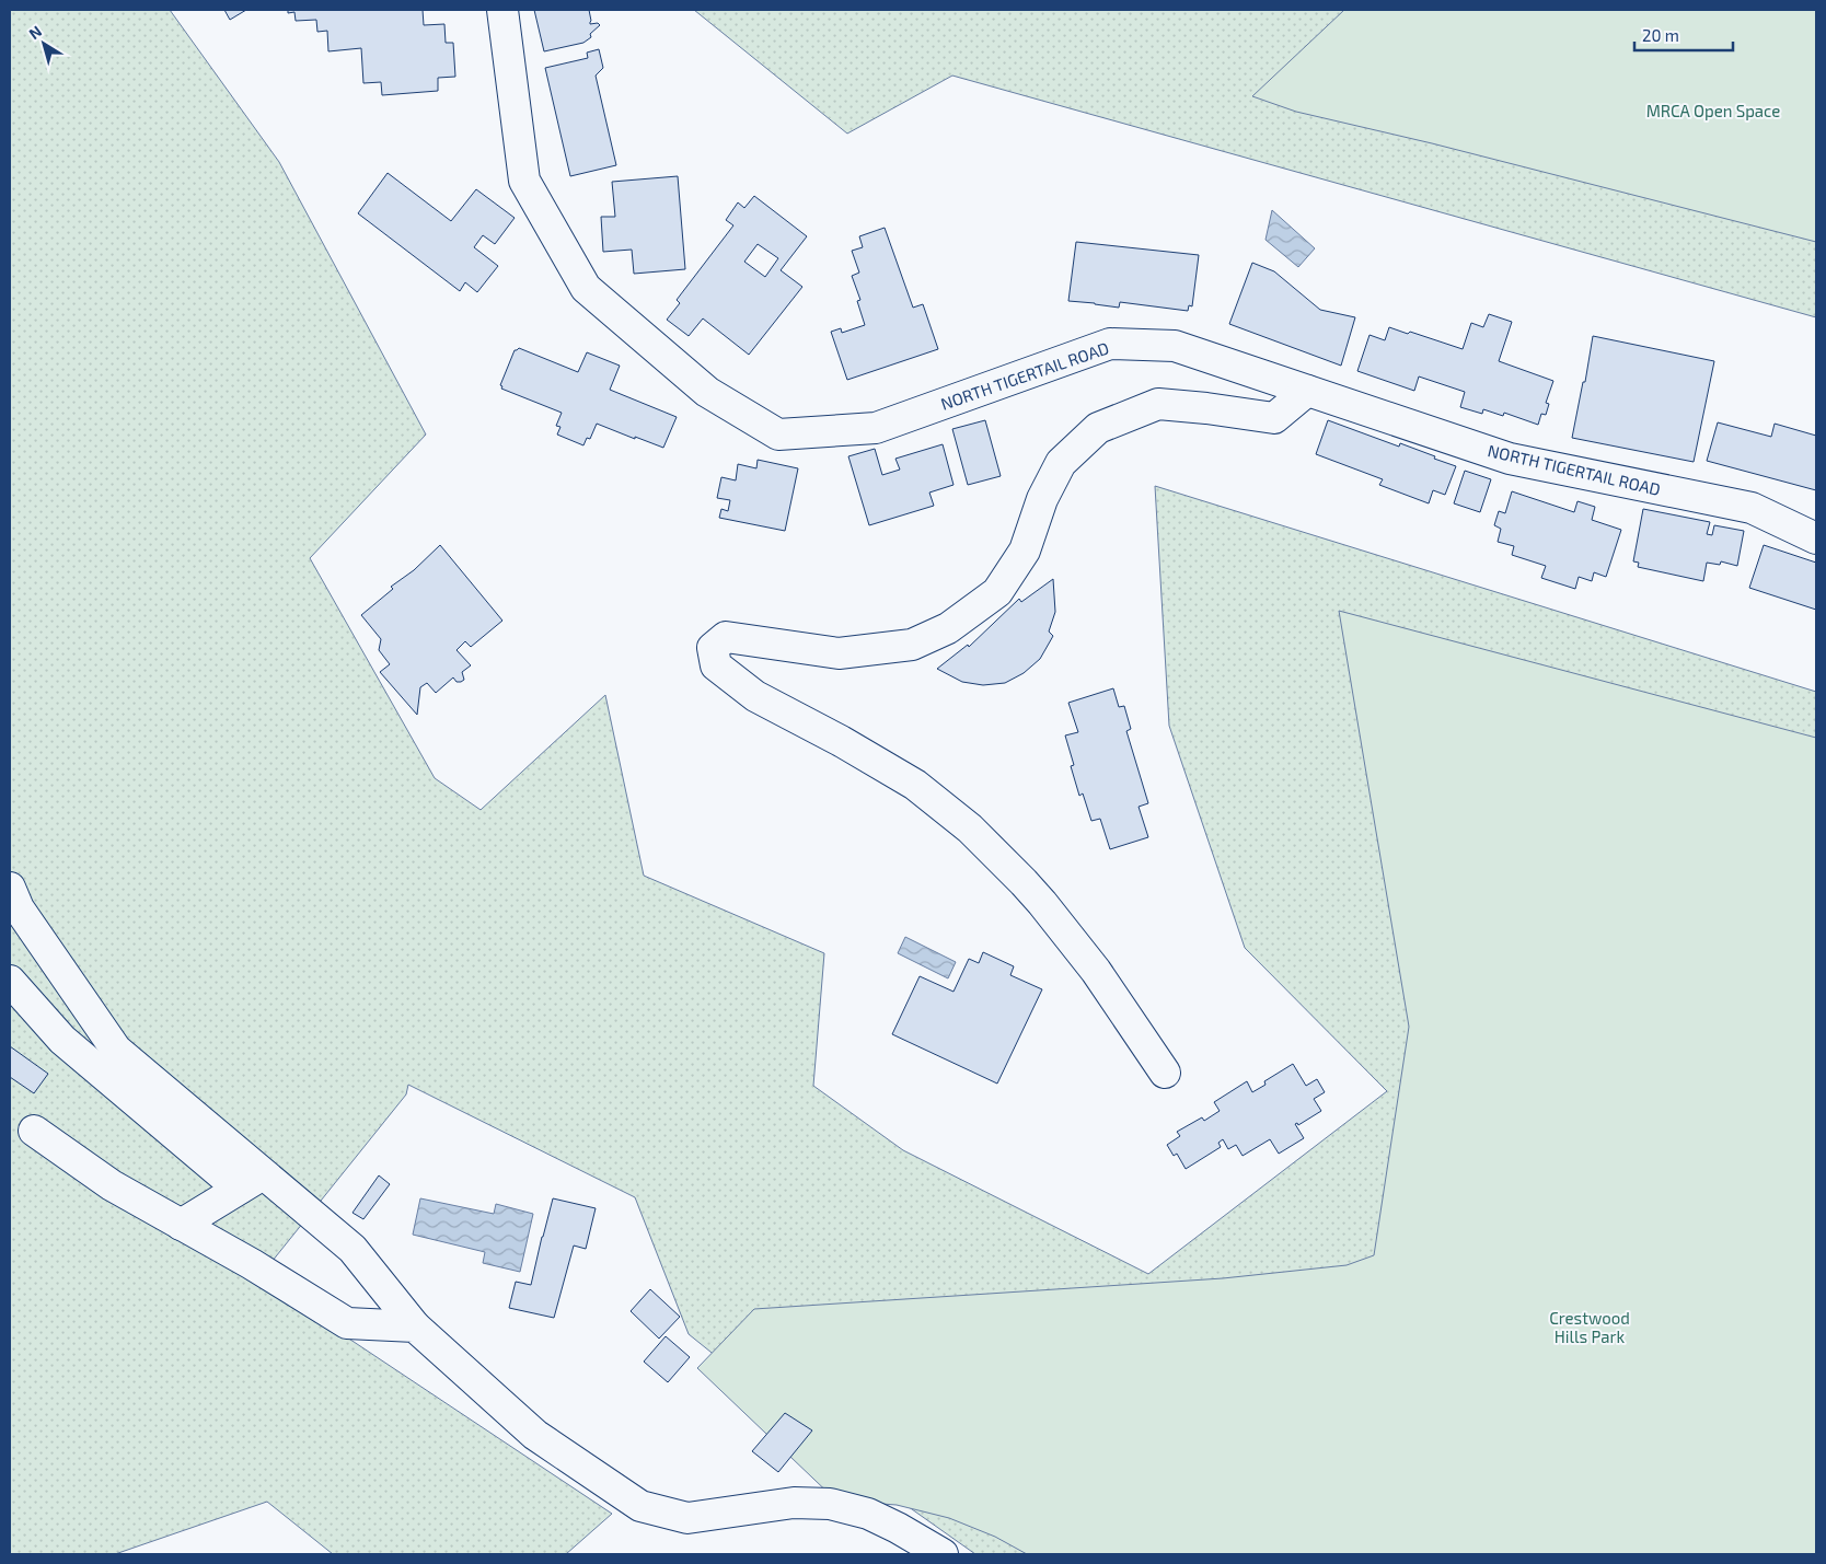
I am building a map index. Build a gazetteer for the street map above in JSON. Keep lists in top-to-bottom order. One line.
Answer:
{"streets":{"street":["NORTH TIGERTAIL ROAD"]},"parks":["MRCA Open Space","Crestwood Hills Park"],"scale_bar":"20 m","north":"top left"}
